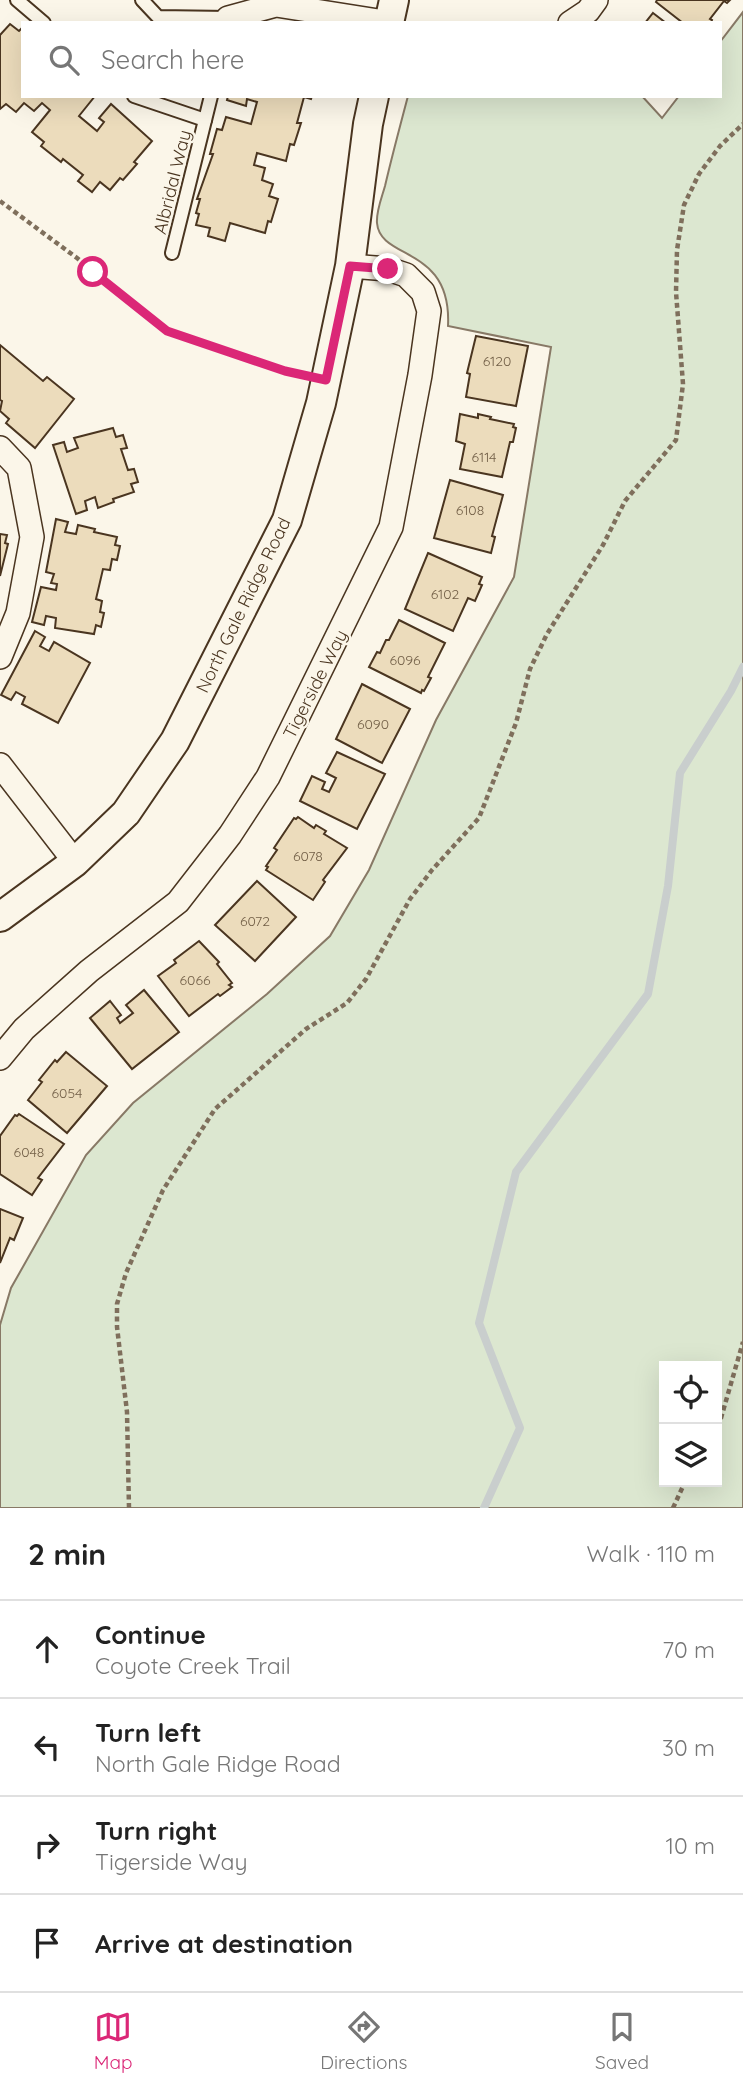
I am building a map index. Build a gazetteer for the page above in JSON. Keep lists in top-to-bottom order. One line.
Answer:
{"streets":{"street":["North Gale Ridge Road","Tigerside Way"],"lane":["Albridal Way"]},"crossings":[["North Gale Ridge Road","Tigerside Way"]],"house_numbers":["6120","6114","6108","6102","6096","6090","6078","6072","6066","6054","6048"],"page":{"search":"Search here","heading":["2 min","Walk · 110 m"],"list":[["Continue","Coyote Creek Trail","70 m"],["Turn left","North Gale Ridge Road","30 m"],["Turn right","Tigerside Way","10 m"],"Arrive at destination"],"nav":["Map","Directions","Saved"]}}
